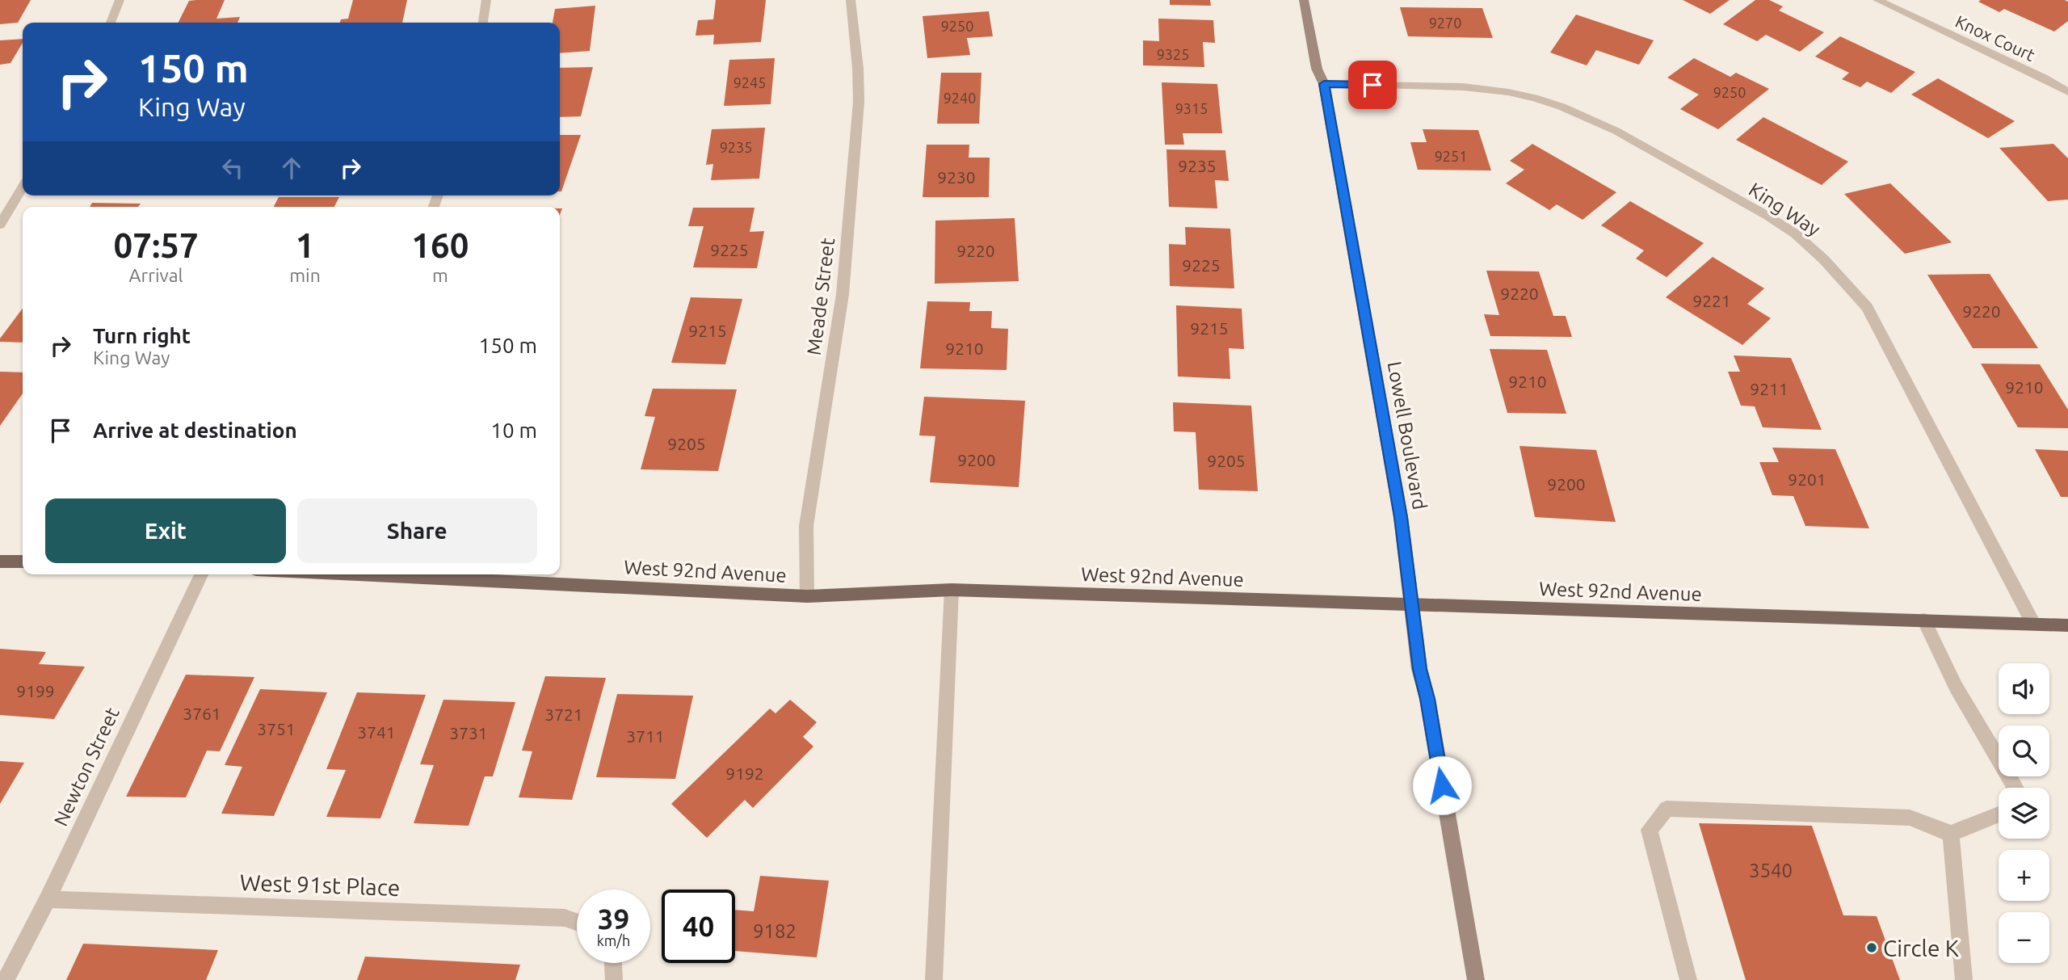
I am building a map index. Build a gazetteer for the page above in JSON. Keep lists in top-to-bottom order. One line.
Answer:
{"streets":{"main road":["West 92nd Avenue"],"street":["Knox Court","King Way","Meade Street","Lowell Boulevard","Newton Street","West 91st Place"]},"crossings":[["King Way","Lowell Boulevard"],["King Way","West 92nd Avenue"],["Meade Street","West 92nd Avenue"],["Lowell Boulevard","West 92nd Avenue"],["Newton Street","West 91st Place"]],"places":["Circle K"],"house_numbers":["9270","9250","9325","9245","9250","9240","9315","9235","9251","9235","9230","9225","9220","9225","9220","9221","9220","9215","9215","9210","9210","9210","9211","9205","9200","9205","9201","9200","9199","3761","3721","3751","3741","3731","3711","9192","3540","9182"],"page":{"turn":["150 m","King Way"],"eta":["07:57","Arrival","1","min","160","m"],"list":[{"name":"Turn right","note":"King Way","value":"150 m"},{"name":"Arrive at destination","value":"10 m"}],"buttons":["Exit","Share"],"map_buttons":["+","−"],"speed":"39 km/h","limit":"40"}}
